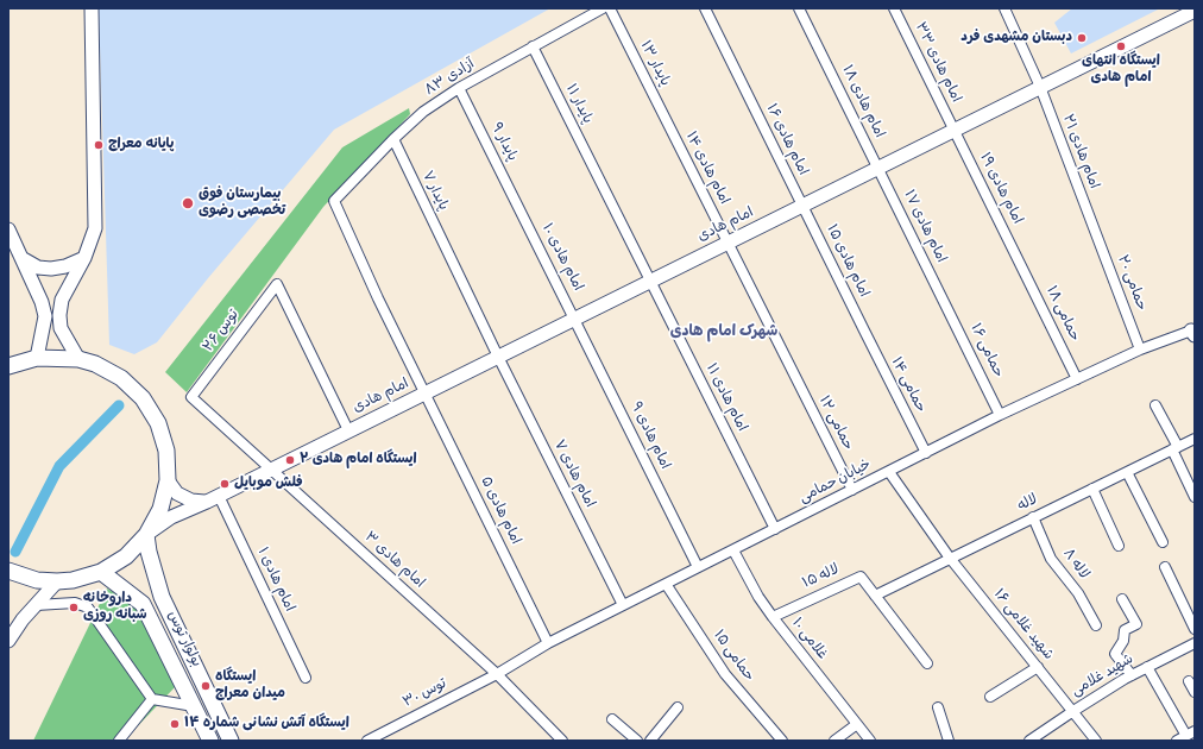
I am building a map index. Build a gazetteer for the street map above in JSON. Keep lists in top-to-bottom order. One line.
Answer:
{"streets":{"main road":["امام هادی","بولوار توس"],"street":["امام هادی ۳۳","پایدار ۱۳","آزادی ۸۳","امام هادی ۱۸","پایدار ۱۱","امام هادی ۱۶","پایدار ۹","امام هادی ۲۱","امام هادی ۱۴","امام هادی ۱۹","پایدار ۷","امام هادی ۱۷","امام هادی ۱۰","امام هادی ۱۵","حمامی ۲۰","حمامی ۱۸","توس ۲۶","حمامی ۱۶","حمامی ۱۴","امام هادی ۱۱","حمامی ۱۲","امام هادی ۹","امام هادی ۷","خیابان حمامی","لاله","امام هادی ۵","امام هادی ۳","لاله ۸","لاله ۱۵","امام هادی ۱","شهید غلامی ۱۶","غلامی ۱۰","حمامی ۱۵","شهید غلامی","توس ۳۰"]},"crossings":[["امام هادی ۳۳","امام هادی ۱۹"],["امام هادی ۳۳","امام هادی"],["پایدار ۱۳","امام هادی ۱۴"],["آزادی ۸۳","پایدار ۱۱"],["آزادی ۸۳","پایدار ۹"],["آزادی ۸۳","پایدار ۷"],["آزادی ۸۳","امام هادی ۵"],["امام هادی ۱۸","امام هادی"],["امام هادی ۱۸","امام هادی ۱۷"],["پایدار ۱۱","امام هادی"],["پایدار ۱۱","امام هادی ۱۱"],["امام هادی ۱۶","امام هادی"],["امام هادی ۱۶","امام هادی ۱۵"],["پایدار ۹","امام هادی ۱۰"],["امام هادی ۲۱","امام هادی"],["امام هادی ۲۱","حمامی ۲۰"],["امام هادی ۱۴","امام هادی"],["امام هادی ۱۴","حمامی ۱۲"],["امام هادی ۱۹","امام هادی"],["امام هادی ۱۹","حمامی ۱۸"],["پایدار ۷","امام هادی"],["پایدار ۷","امام هادی ۷"],["امام هادی","امام هادی ۱۷"],["امام هادی","امام هادی ۱۰"],["امام هادی","امام هادی ۱۵"],["امام هادی","توس ۲۶"],["امام هادی","امام هادی ۱۱"],["امام هادی","امام هادی ۹"],["امام هادی","امام هادی ۷"],["امام هادی","امام هادی ۵"],["امام هادی","امام هادی ۳"],["امام هادی","امام هادی ۱"],["امام هادی","بولوار توس"],["امام هادی ۱۷","حمامی ۱۶"],["امام هادی ۱۰","امام هادی ۹"],["امام هادی ۱۵","حمامی ۱۴"],["حمامی ۲۰","خیابان حمامی"],["حمامی ۱۸","خیابان حمامی"],["توس ۲۶","امام هادی ۳"],["حمامی ۱۶","خیابان حمامی"],["حمامی ۱۴","خیابان حمامی"],["امام هادی ۱۱","خیابان حمامی"],["حمامی ۱۲","خیابان حمامی"],["امام هادی ۹","خیابان حمامی"],["امام هادی ۷","خیابان حمامی"],["خیابان حمامی","امام هادی ۵"],["خیابان حمامی","امام هادی ۳"],["خیابان حمامی","شهید غلامی ۱۶"],["خیابان حمامی","غلامی ۱۰"],["خیابان حمامی","حمامی ۱۵"],["خیابان حمامی","توس ۳۰"],["لاله","لاله ۸"],["لاله","لاله ۱۵"],["لاله","شهید غلامی ۱۶"],["امام هادی ۳","توس ۳۰"],["لاله ۱۵","غلامی ۱۰"],["شهید غلامی ۱۶","شهید غلامی"]],"districts":["شهرک امام هادی"],"places":["دبستان مشهدی فرد","ایستگاه انتهای امام هادی","پایانه معراج","بیمارستان فوق تخصصی رضوی","ایستگاه امام هادی ۲","فلش موبایل","داروخانه شبانه روزی","ایستگاه میدان معراج","ایستگاه آتش نشانی شماره ۱۴"]}
